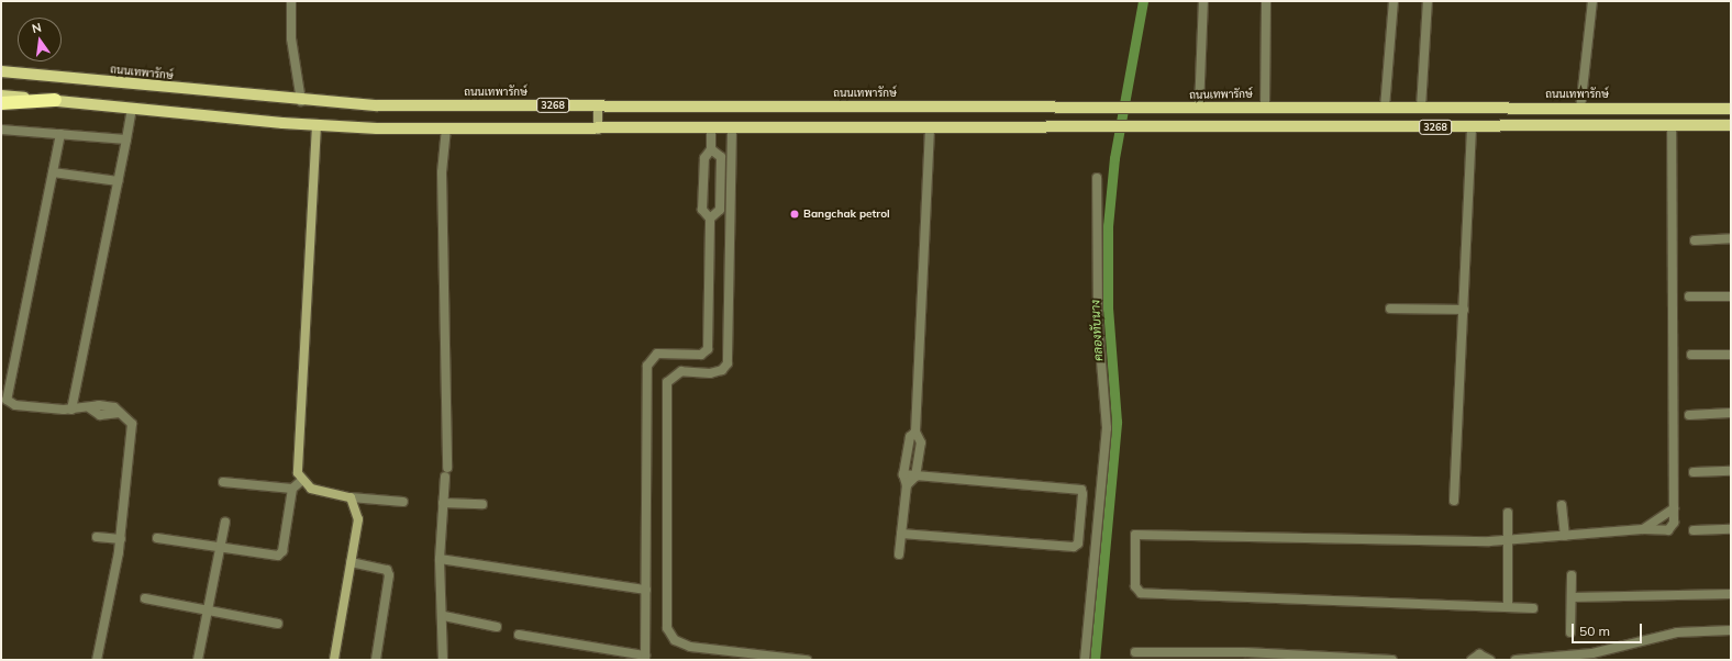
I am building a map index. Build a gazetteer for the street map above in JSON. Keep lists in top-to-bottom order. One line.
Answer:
{"streets":{"main road":["ถนนเทพารักษ์","3268"]},"water":["คลองทับนาง"],"places":["Bangchak petrol"],"scale_bar":"50 m","north":"top"}
